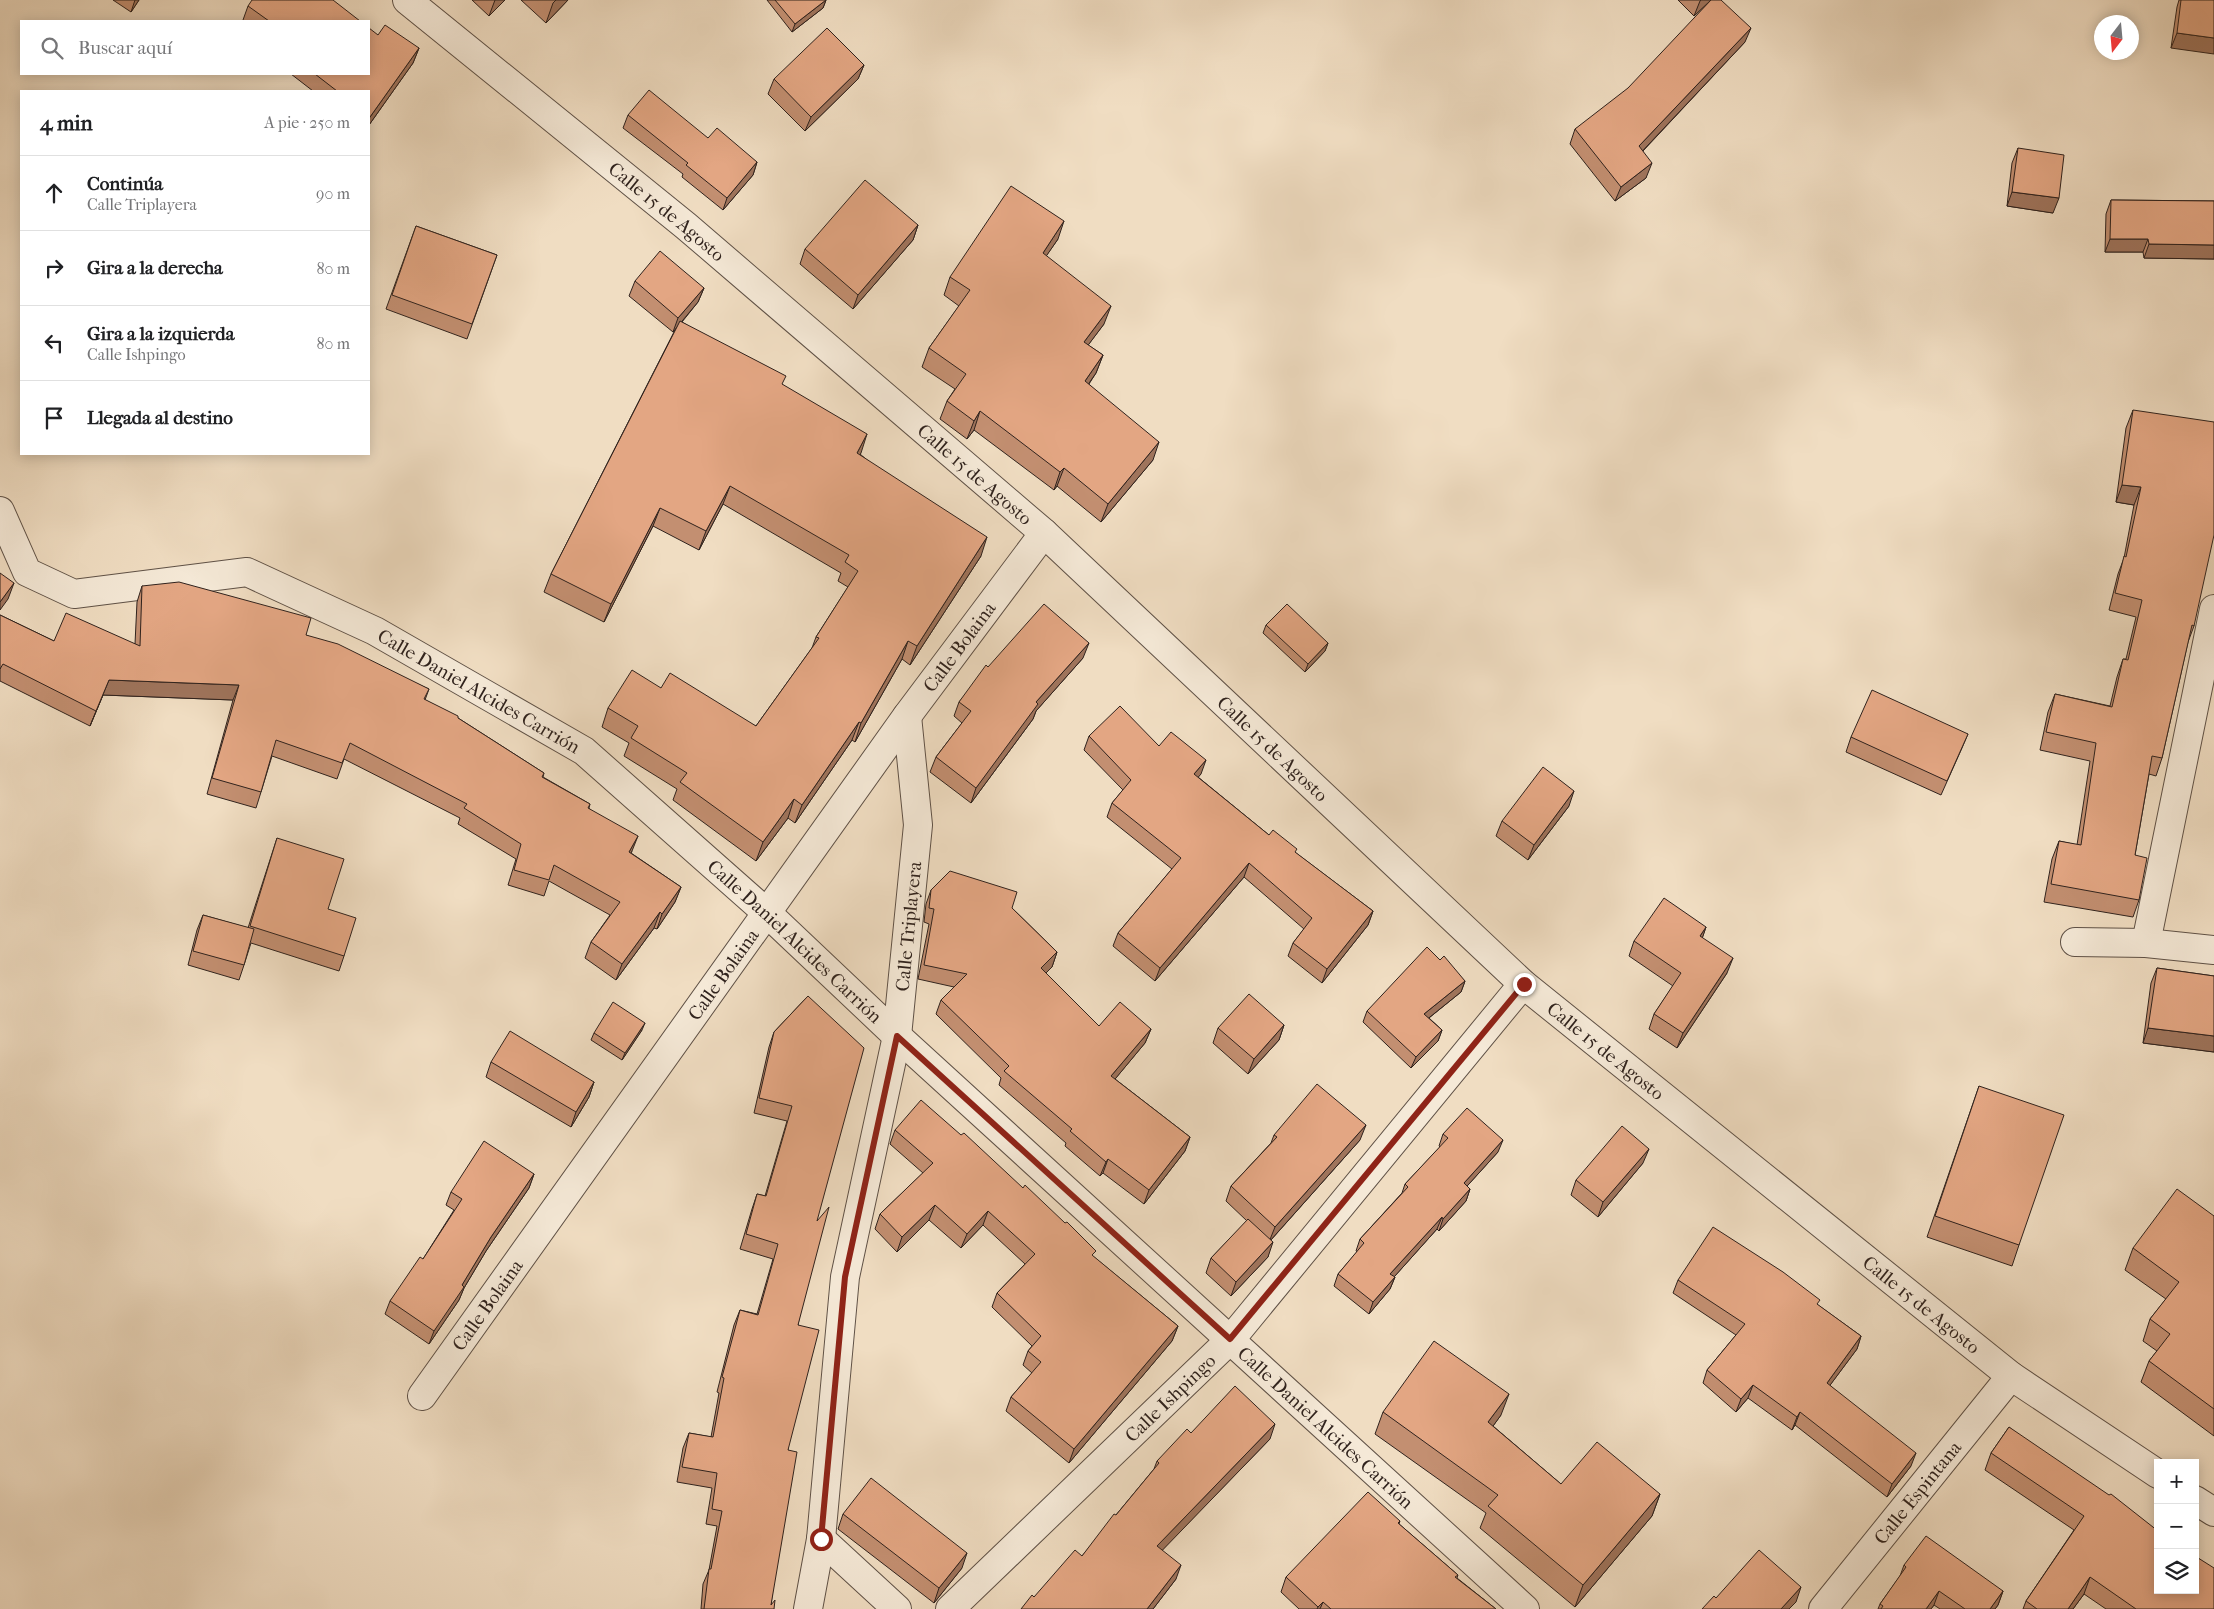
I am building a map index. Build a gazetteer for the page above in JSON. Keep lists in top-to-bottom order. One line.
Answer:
{"streets":{"street":["Calle 15 de Agosto","Calle Bolaina","Calle Daniel Alcides Carrión","Calle Triplayera","Calle Ishpingo","Calle Espintana"]},"crossings":[["Calle 15 de Agosto","Calle Bolaina"],["Calle 15 de Agosto","Calle Ishpingo"],["Calle 15 de Agosto","Calle Espintana"],["Calle Bolaina","Calle Daniel Alcides Carrión"],["Calle Bolaina","Calle Triplayera"],["Calle Daniel Alcides Carrión","Calle Triplayera"],["Calle Daniel Alcides Carrión","Calle Ishpingo"]],"north":"bottom","page":{"search":"Buscar aquí","heading":["4 min","A pie · 250 m"],"list":[["Continúa","Calle Triplayera","90 m"],["Gira a la derecha","80 m"],["Gira a la izquierda","Calle Ishpingo","80 m"],"Llegada al destino"],"map_buttons":["+","−"]}}
